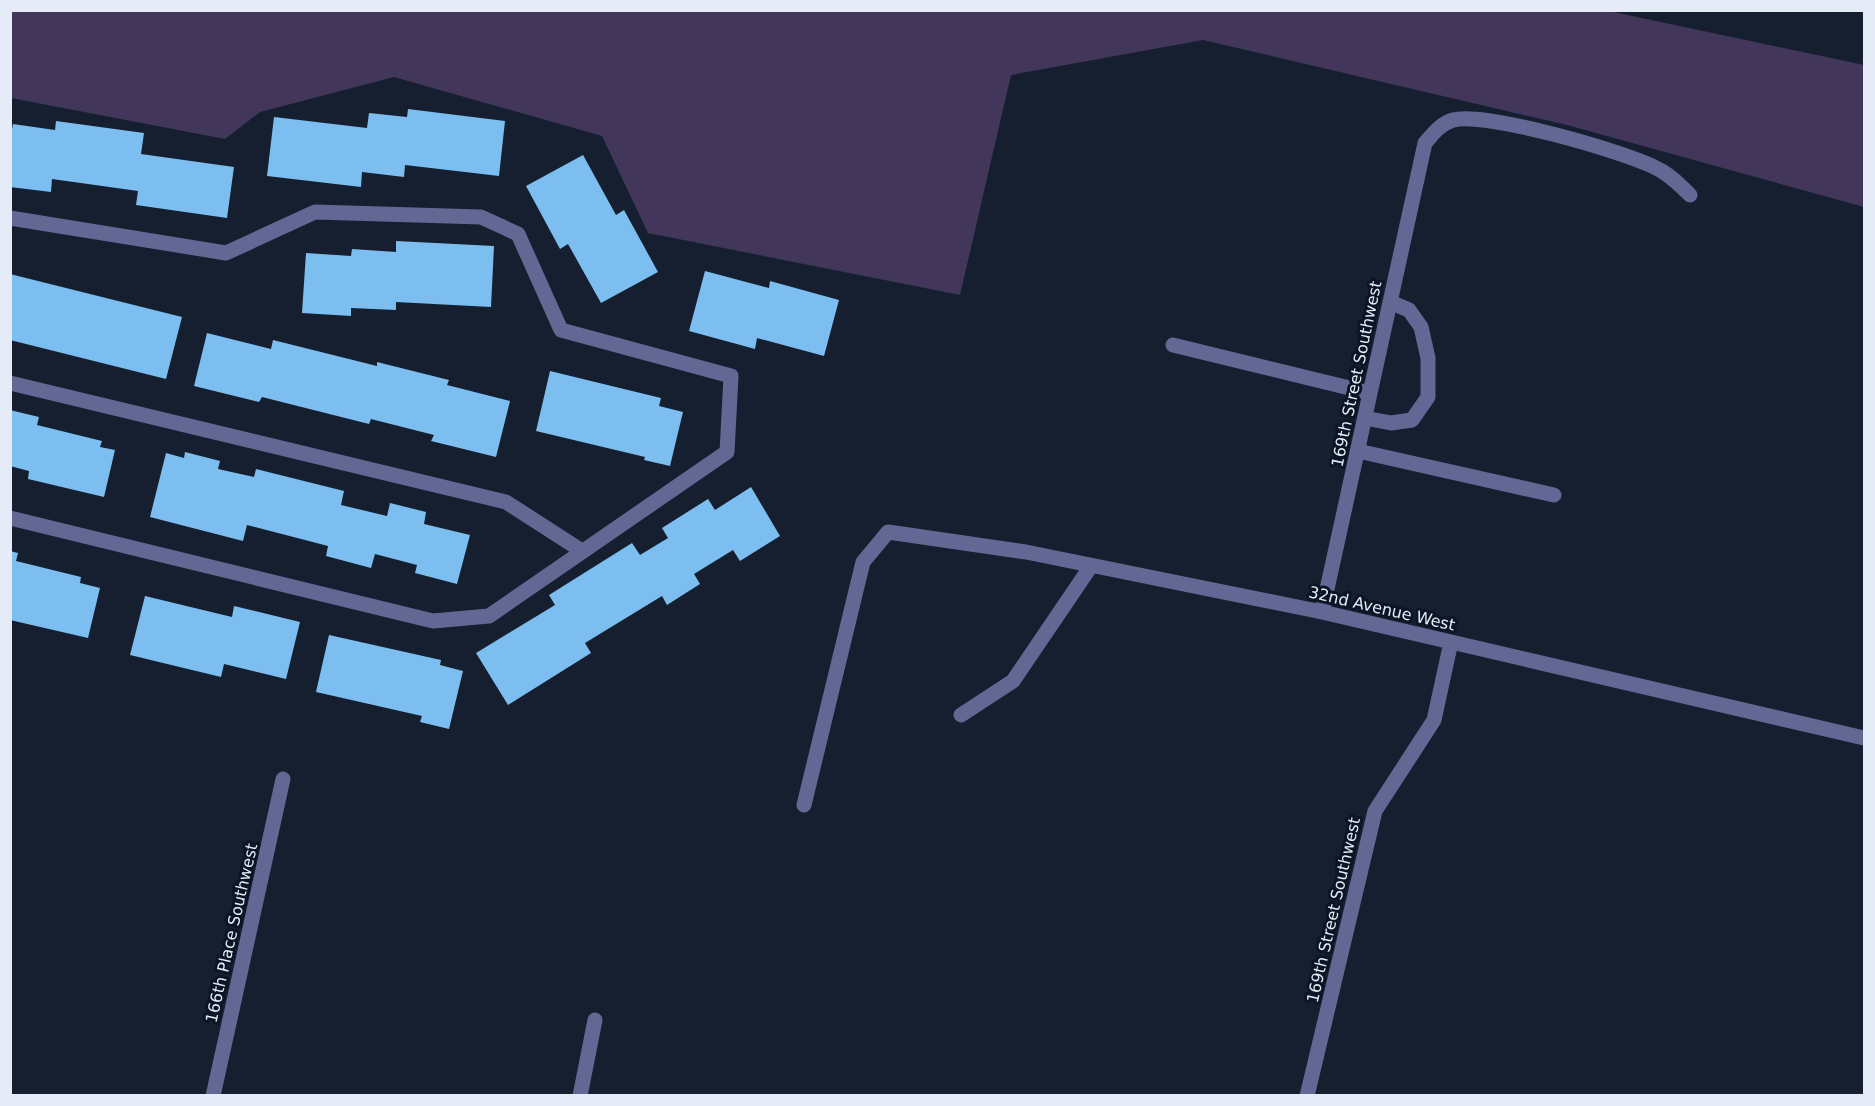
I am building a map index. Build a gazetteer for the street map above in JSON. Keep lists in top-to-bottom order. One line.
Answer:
{"streets":{"street":["169th Street Southwest","32nd Avenue West","166th Place Southwest"]},"crossings":[["169th Street Southwest","32nd Avenue West"]]}
